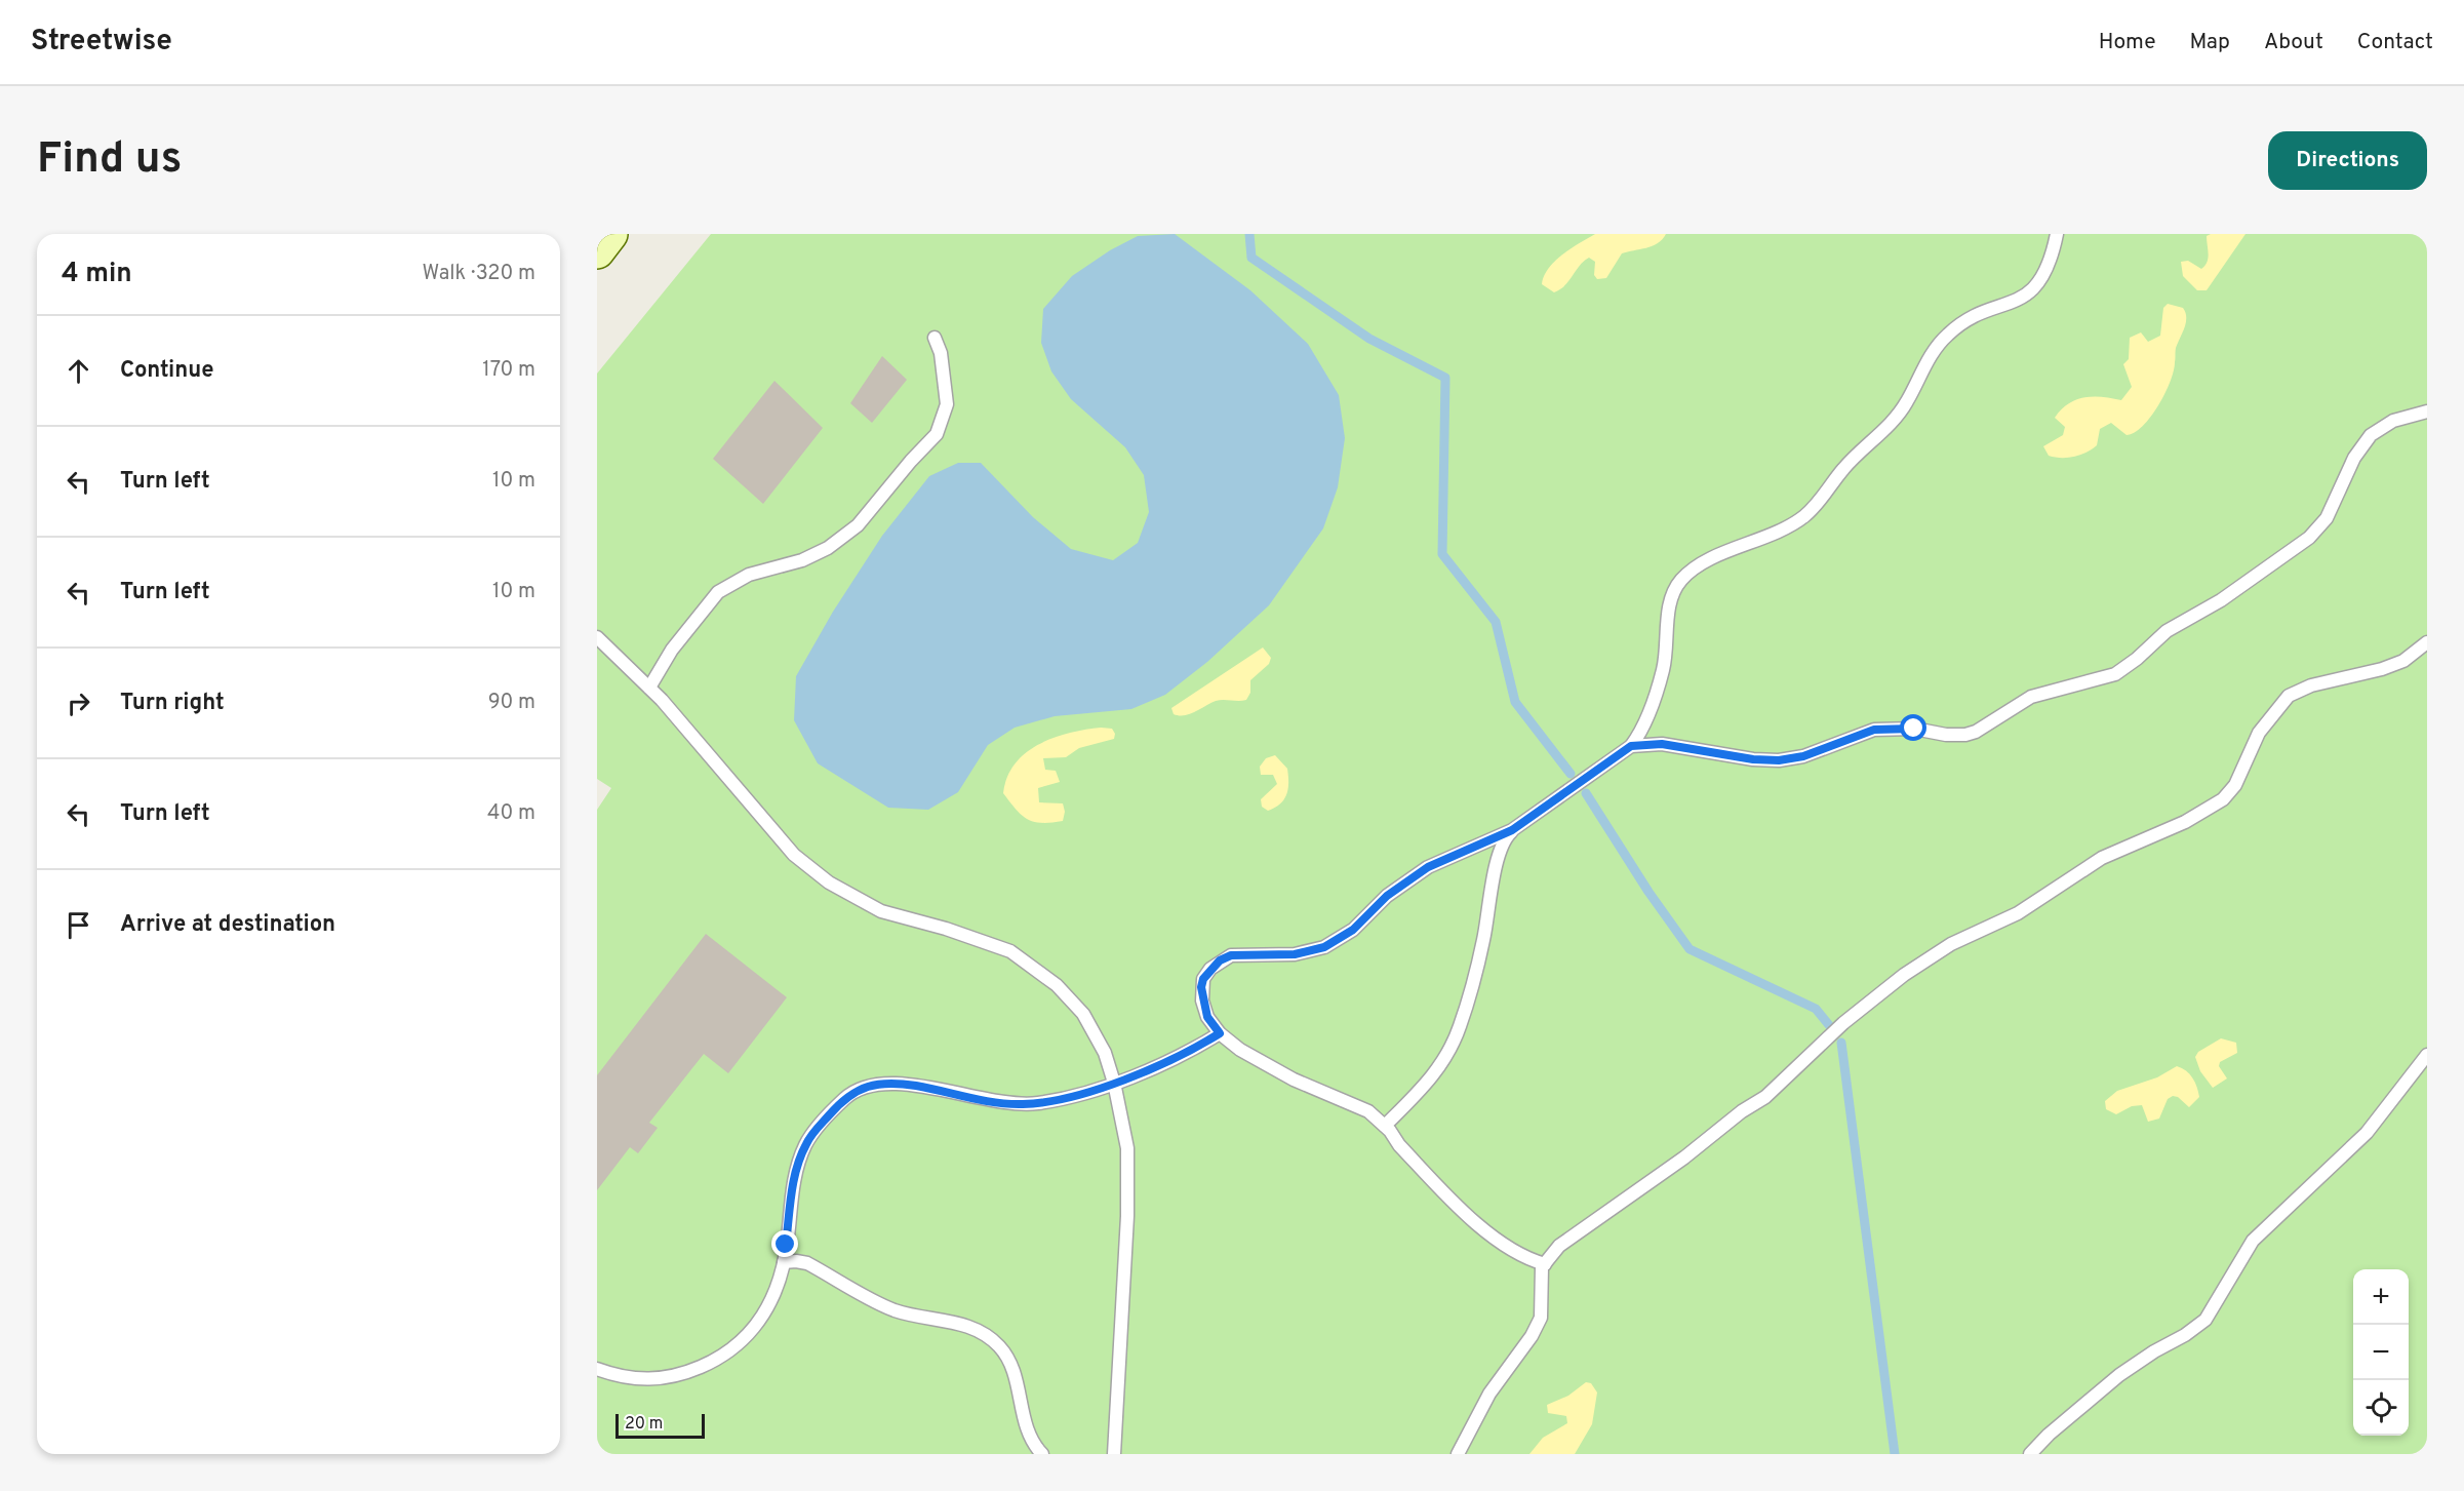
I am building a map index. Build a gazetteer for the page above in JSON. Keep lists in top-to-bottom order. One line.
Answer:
{"scale_bar":"20 m","page":{"header":"Streetwise","nav":["Home","Map","About","Contact"],"buttons":"Directions","title":"Find us","heading":["4 min","Walk · 320 m"],"list":[["Continue","170 m"],["Turn left","10 m"],["Turn left","10 m"],["Turn right","90 m"],["Turn left","40 m"],"Arrive at destination"],"map_buttons":["+","−"],"scale":"20 m"}}
